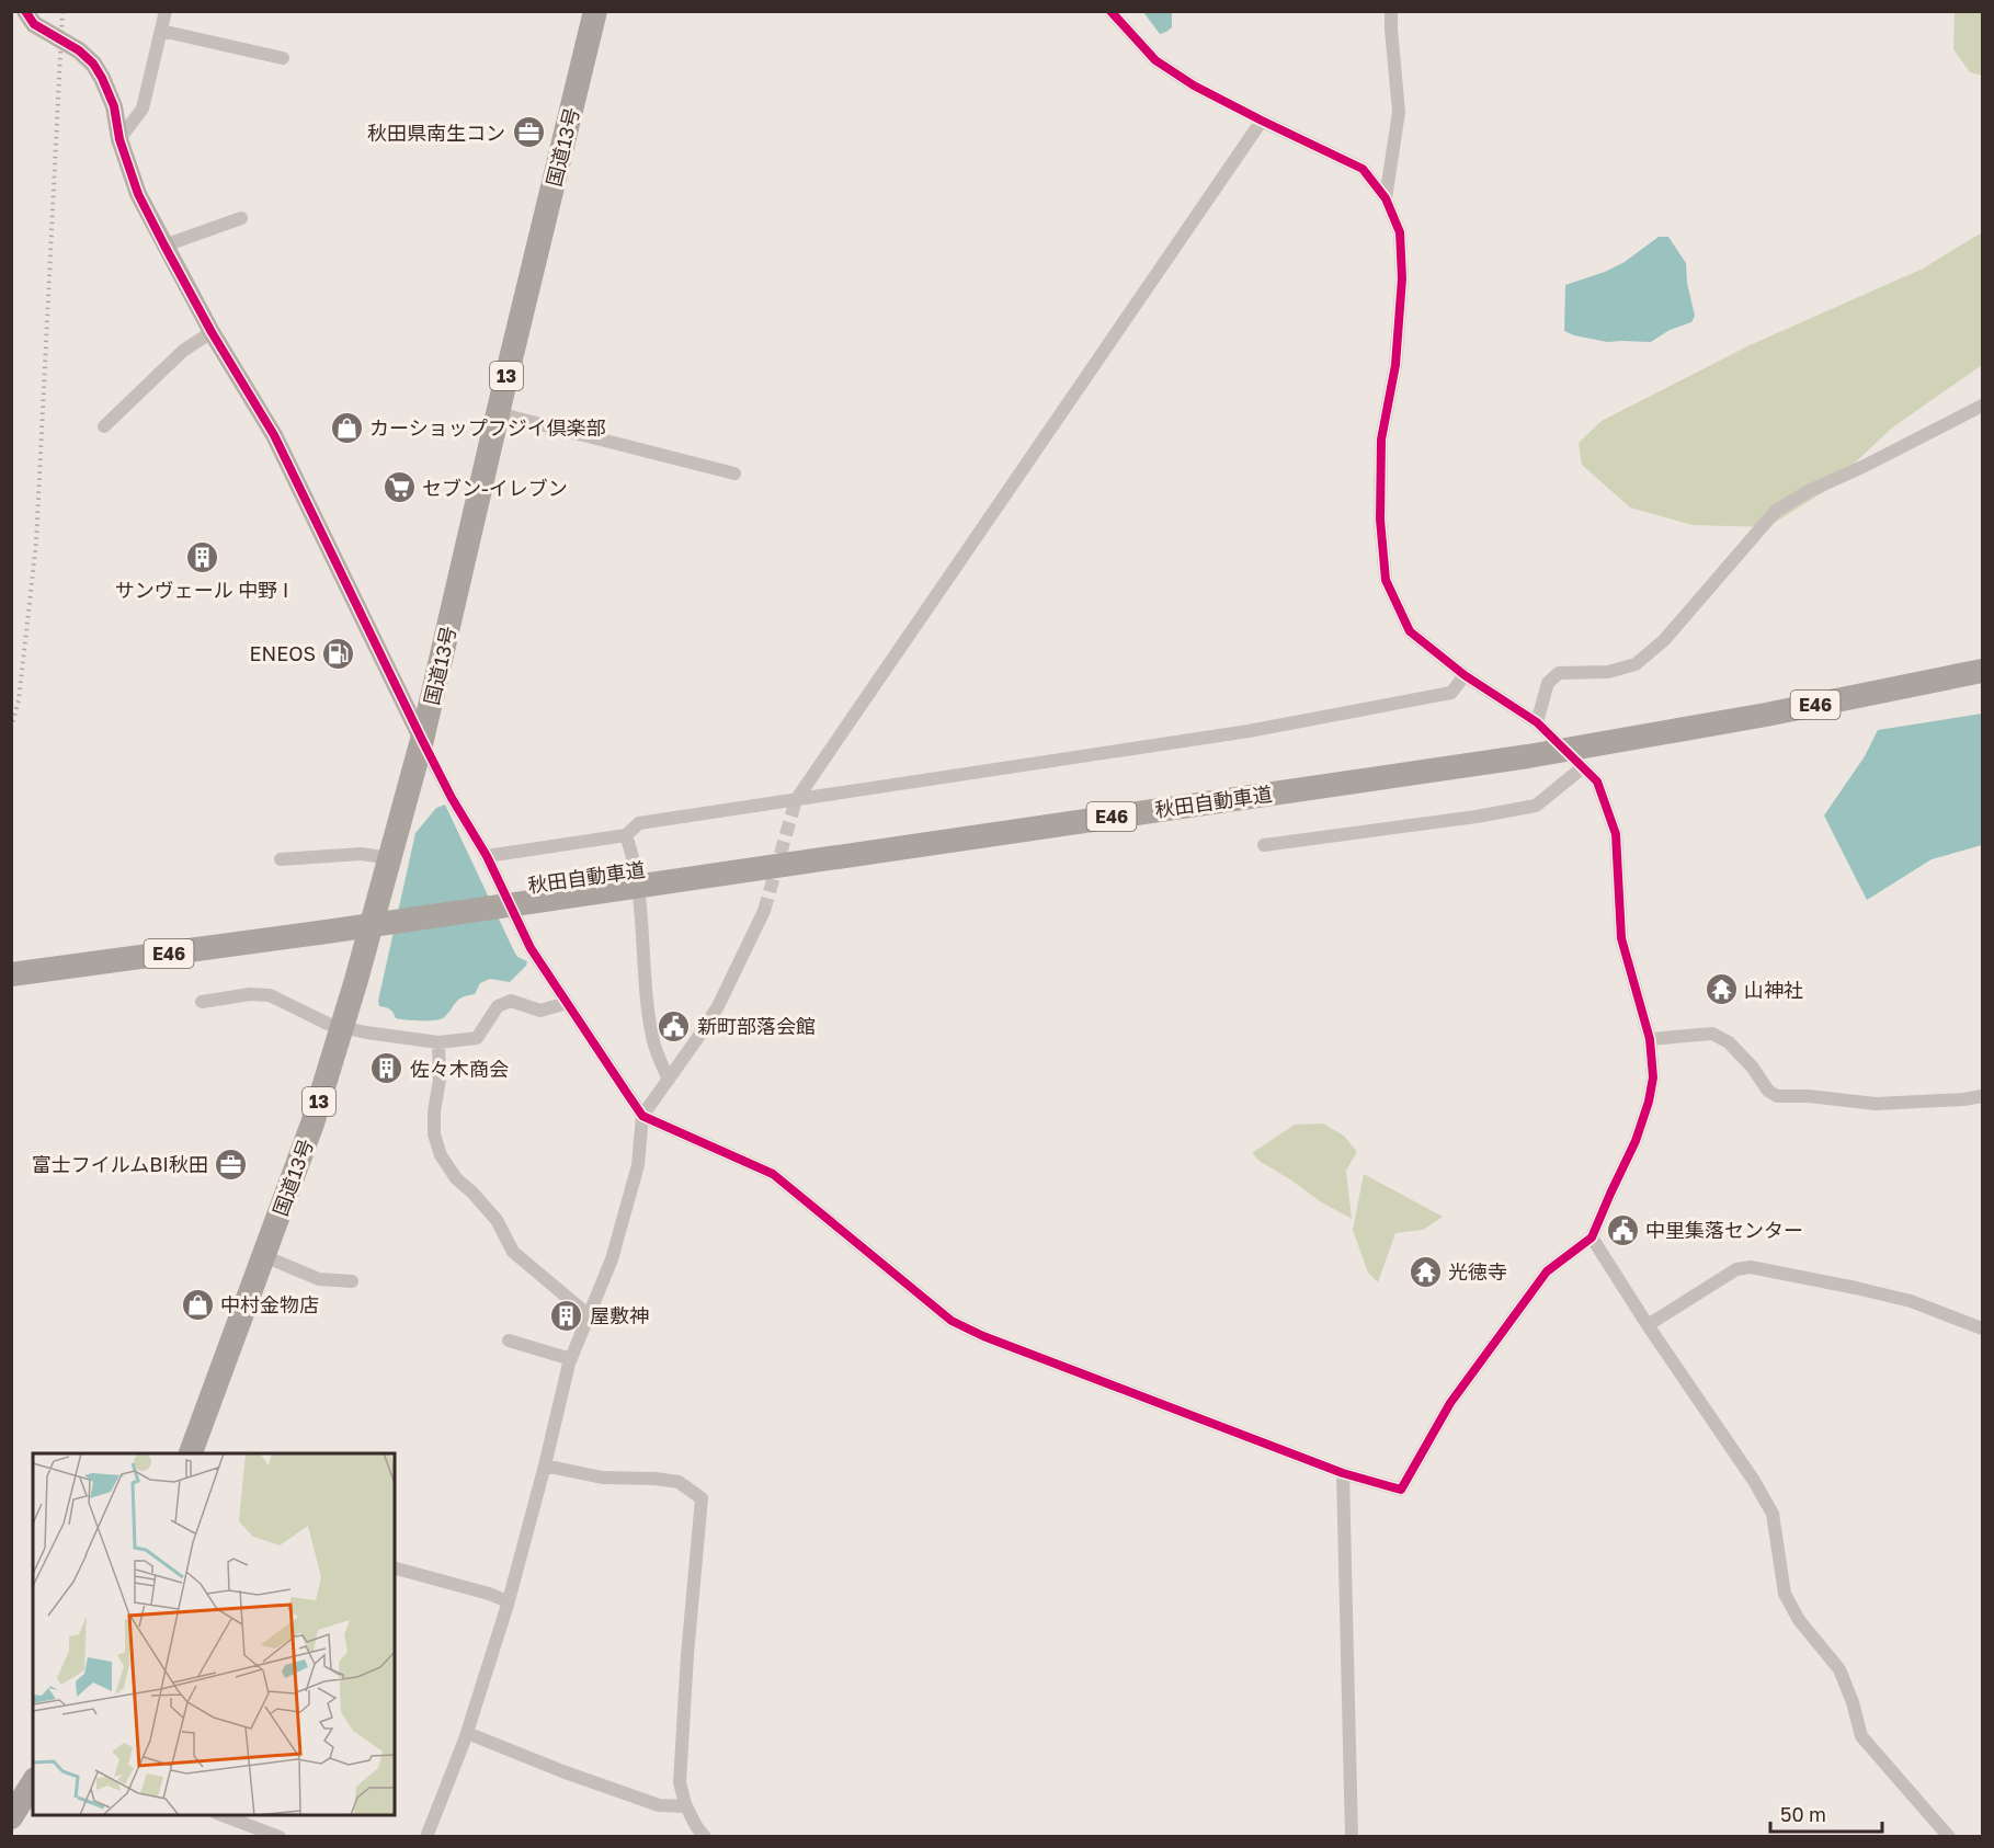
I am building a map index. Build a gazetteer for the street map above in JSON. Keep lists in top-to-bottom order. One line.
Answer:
{"streets":{"highway":["国道13号","13","E46","秋田自動車道"]},"places":{"office":["秋田県南生コン","富士フイルムBI秋田"],"shop":["カーショップフジイ倶楽部","中村金物店"],"supermarket":["セブン-イレブン"],"building":["サンヴェール 中野 I","佐々木商会","屋敷神"],"fuel station":["ENEOS"],"temple":["山神社","光徳寺"],"public building":["新町部落会館","中里集落センター"]},"scale_bar":"50 m"}
